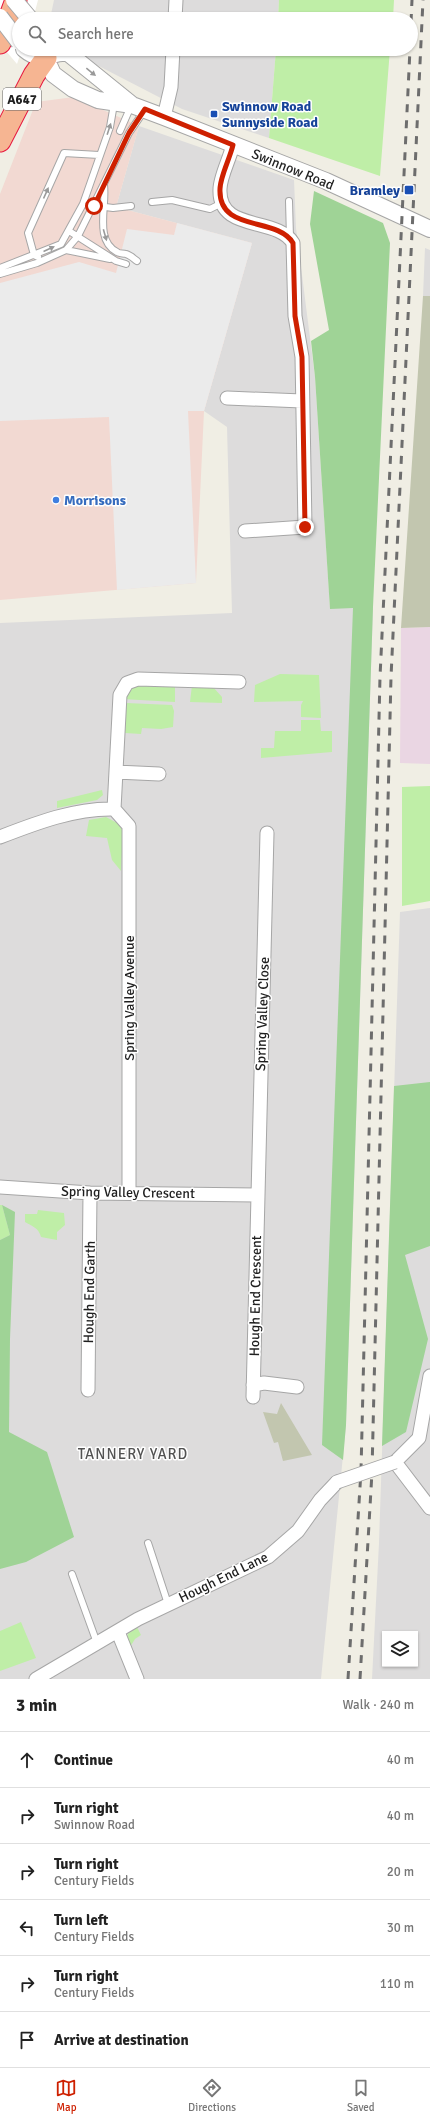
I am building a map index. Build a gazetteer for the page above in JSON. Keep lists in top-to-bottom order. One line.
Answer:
{"streets":{"highway":["A647"],"street":["Swinnow Road","Spring Valley Avenue","Spring Valley Close","Spring Valley Crescent","Hough End Garth","Hough End Crescent","Hough End Lane"]},"crossings":[["Spring Valley Avenue","Spring Valley Crescent"],["Spring Valley Close","Spring Valley Crescent"],["Spring Valley Close","Hough End Crescent"],["Spring Valley Crescent","Hough End Garth"],["Spring Valley Crescent","Hough End Crescent"]],"districts":["TANNERY YARD"],"places":{"transit":["Swinnow Road Sunnyside Road","Bramley"],"other":["Morrisons"]},"page":{"search":"Search here","heading":["3 min","Walk · 240 m"],"list":[["Continue","40 m"],["Turn right","Swinnow Road","40 m"],["Turn right","Century Fields","20 m"],["Turn left","Century Fields","30 m"],["Turn right","Century Fields","110 m"],"Arrive at destination"],"nav":["Map","Directions","Saved"]}}
